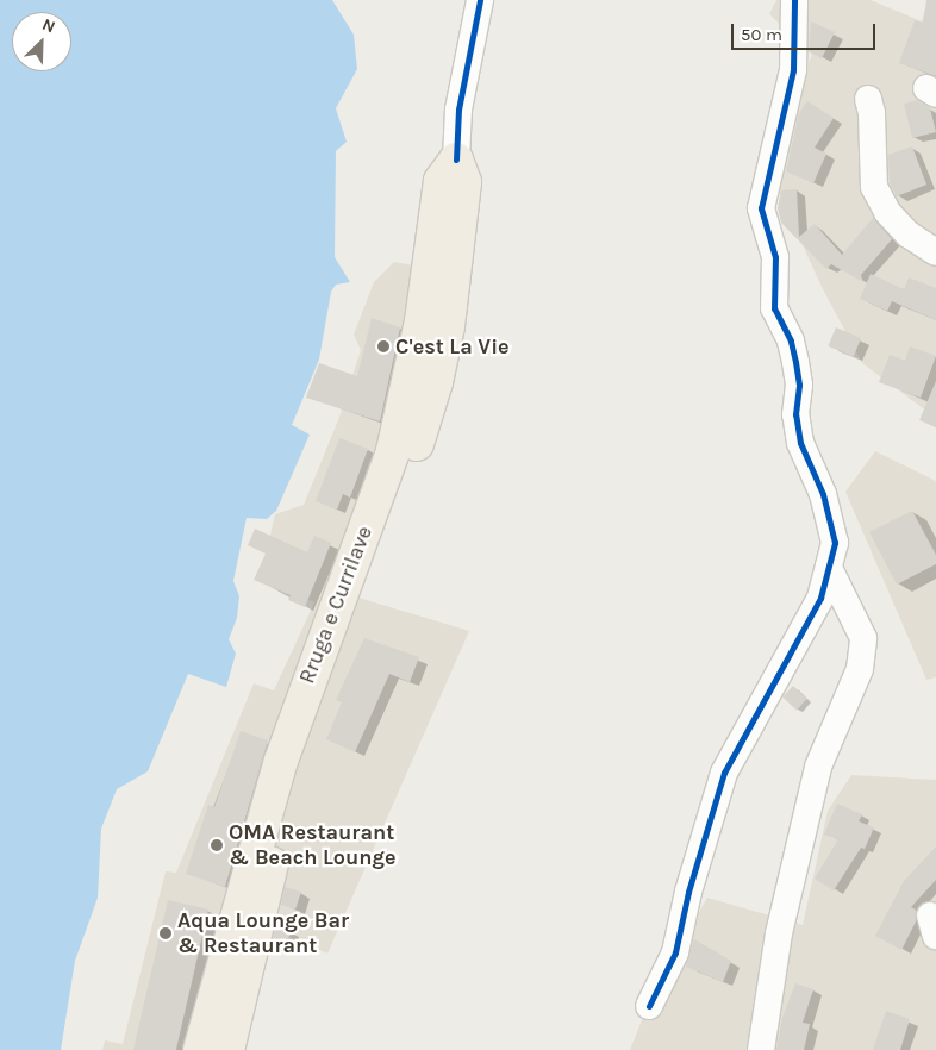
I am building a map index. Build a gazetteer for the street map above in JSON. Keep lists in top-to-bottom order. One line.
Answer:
{"streets":{"main road":["Rruga e Currilave"]},"places":["C'est La Vie","OMA Restaurant & Beach Lounge","Aqua Lounge Bar & Restaurant"],"scale_bar":"50 m","north":"top right"}
